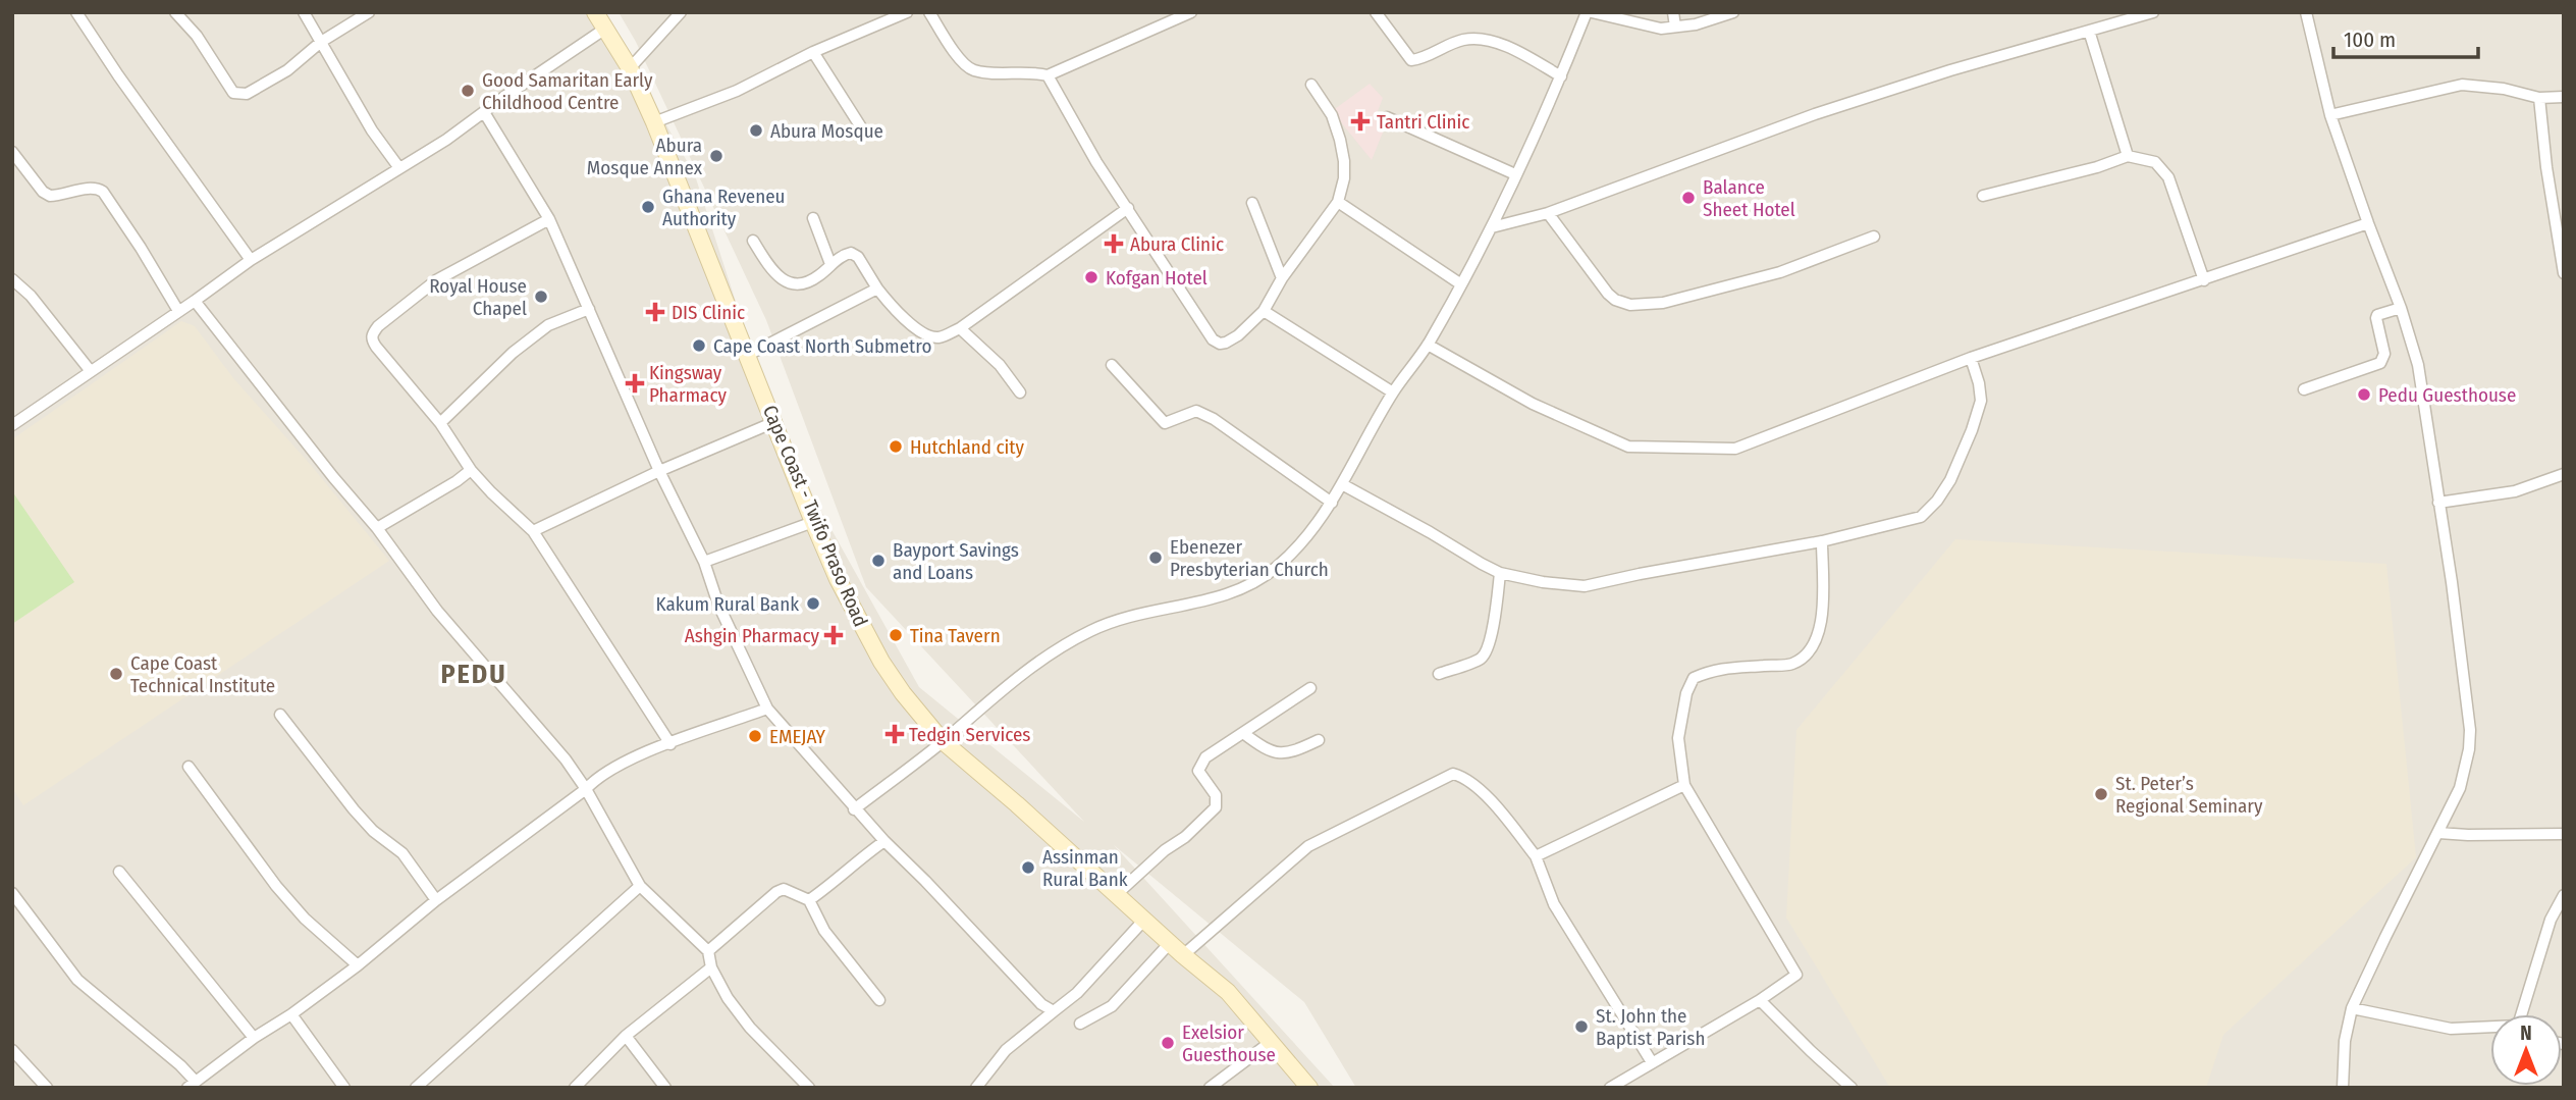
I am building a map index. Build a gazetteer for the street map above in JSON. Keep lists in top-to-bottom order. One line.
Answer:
{"streets":{"main road":["Cape Coast - Twifo Praso Road"]},"districts":["PEDU"],"places":{"other":["Good Samaritan Early Childhood Centre","Abura Mosque","Abura Mosque Annex","Balance Sheet Hotel","Ghana Reveneu Authority","Kofgan Hotel","Royal House Chapel","Cape Coast North Submetro","Pedu Guesthouse","Hutchland city","Ebenezer Presbyterian Church","Bayport Savings and Loans","Kakum Rural Bank","Tina Tavern","Cape Coast Technical Institute","EMEJAY","St. Peter’s Regional Seminary","Assinman Rural Bank","St. John the Baptist Parish","Exelsior Guesthouse"],"health":["Tantri Clinic","Abura Clinic","DIS Clinic","Kingsway Pharmacy","Ashgin Pharmacy","Tedgin Services"]},"scale_bar":"100 m","north":"top"}
